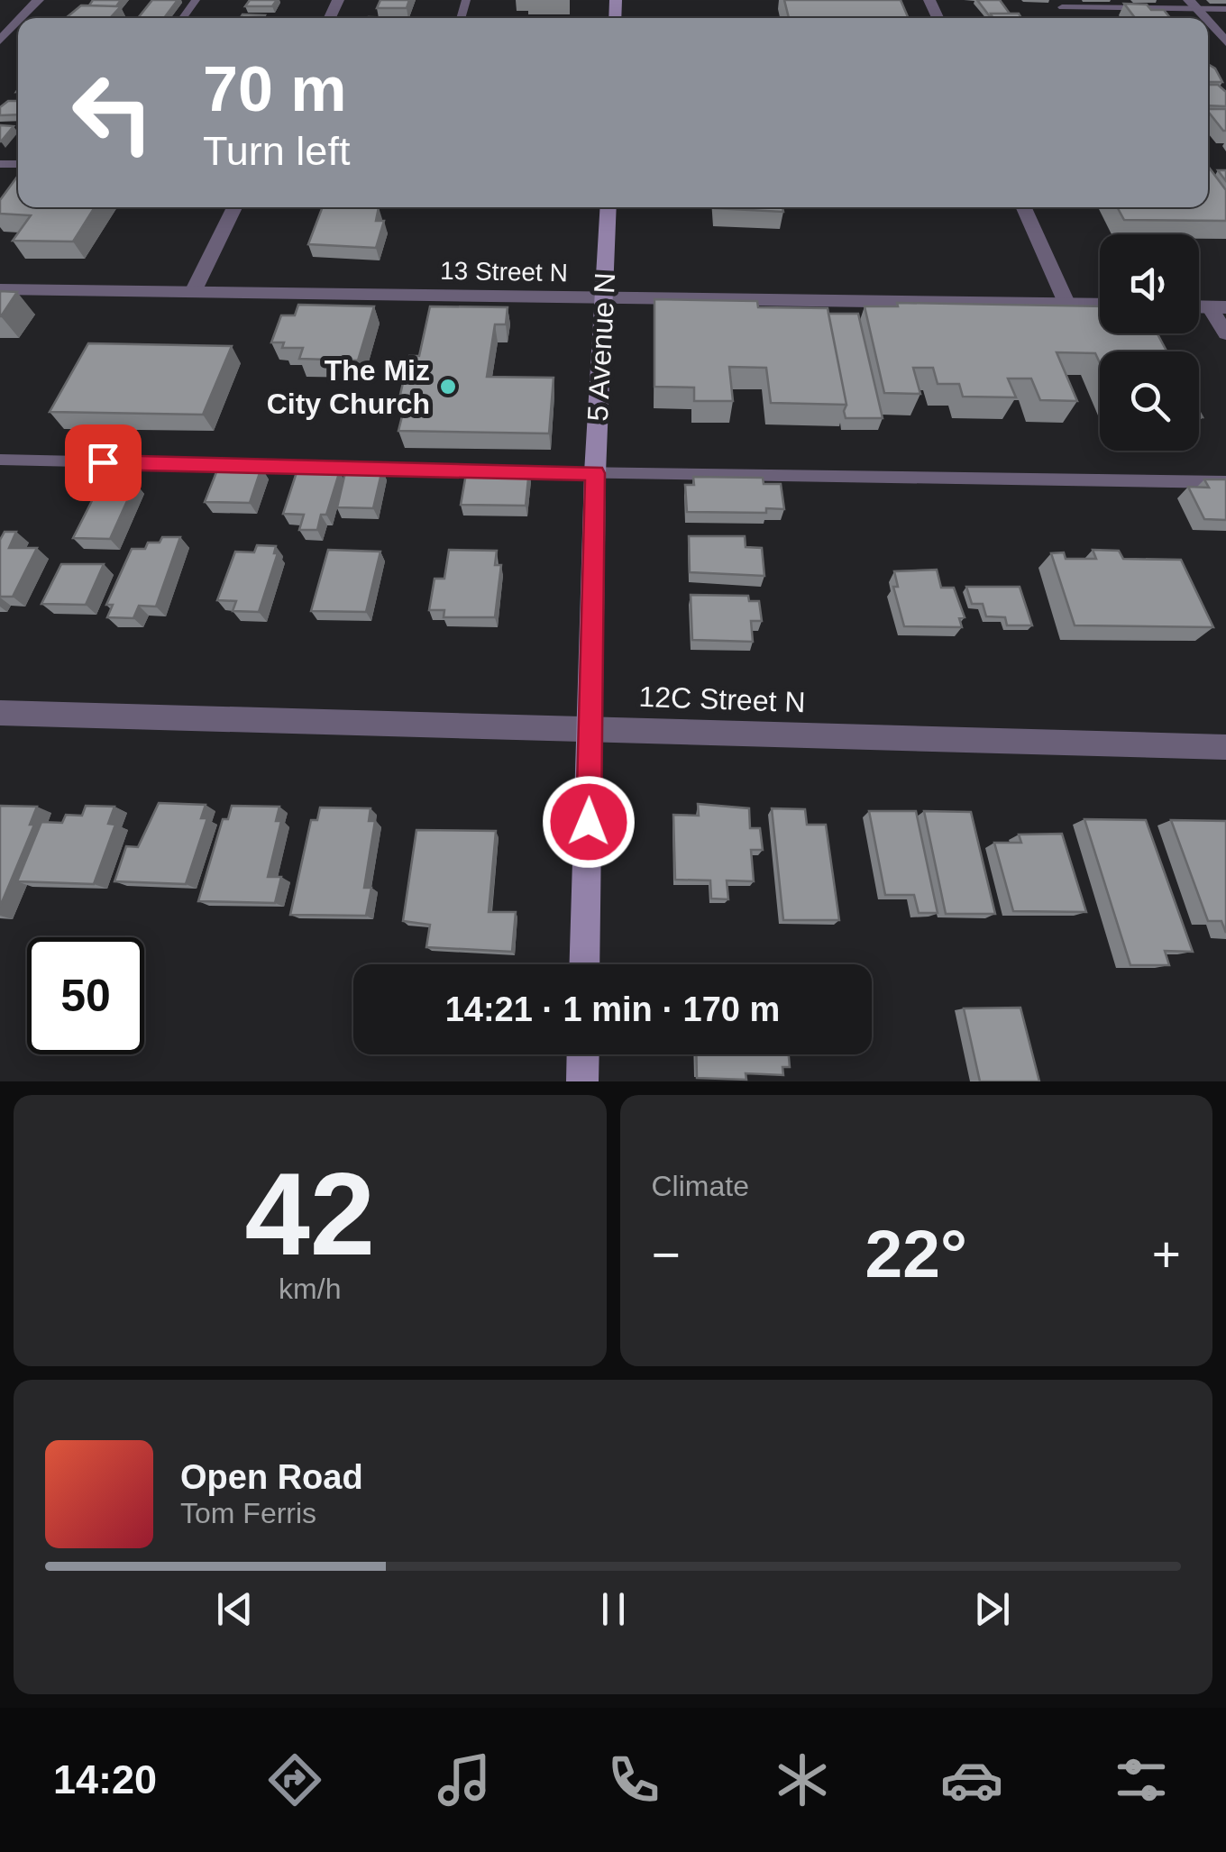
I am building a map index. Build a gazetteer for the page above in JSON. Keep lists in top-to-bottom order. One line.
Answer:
{"streets":{"main road":["5 Avenue N"],"street":["13 Street N","12C Street N"]},"crossings":[["13 Street N","5 Avenue N"],["5 Avenue N","12C Street N"]],"places":["The Miz City Church"],"page":{"turn":["70 m","Turn left"],"limit":"50","trip":"14:21 · 1 min · 170 m","tile":[["42","km/h"],"Climate"],"heat":["−","22°","+"],"song":["Open Road","Tom Ferris"],"tabs":"14:20"}}
